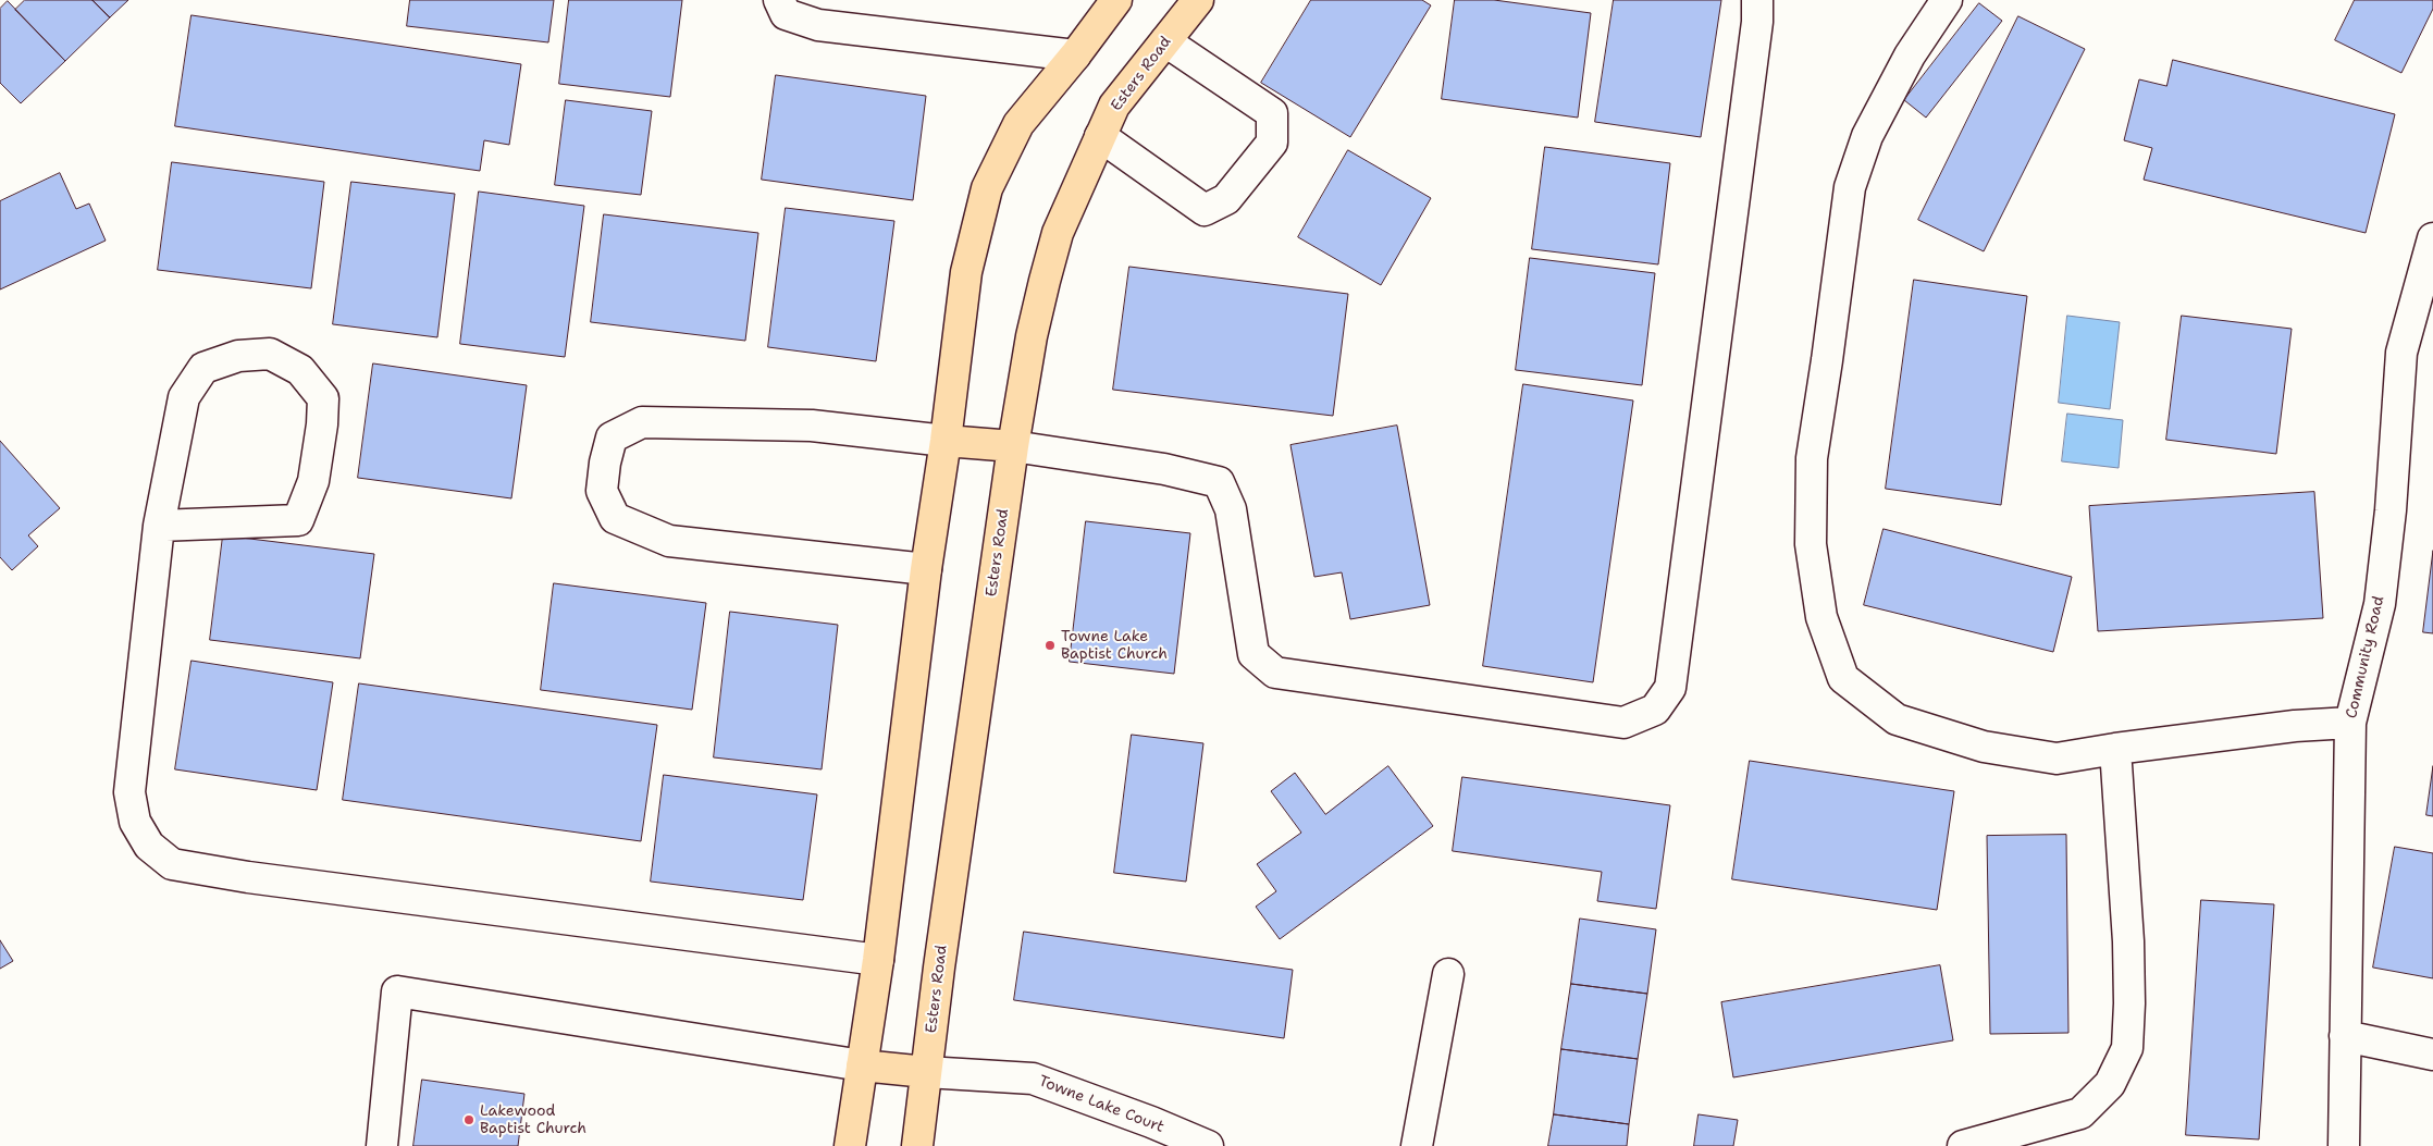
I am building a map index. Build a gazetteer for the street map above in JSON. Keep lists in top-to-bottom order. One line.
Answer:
{"streets":{"main road":["Esters Road"],"lane":["Community Road","Towne Lake Court"]},"crossings":[["Esters Road","Towne Lake Court"]],"places":["Towne Lake Baptist Church","Lakewood Baptist Church"]}
